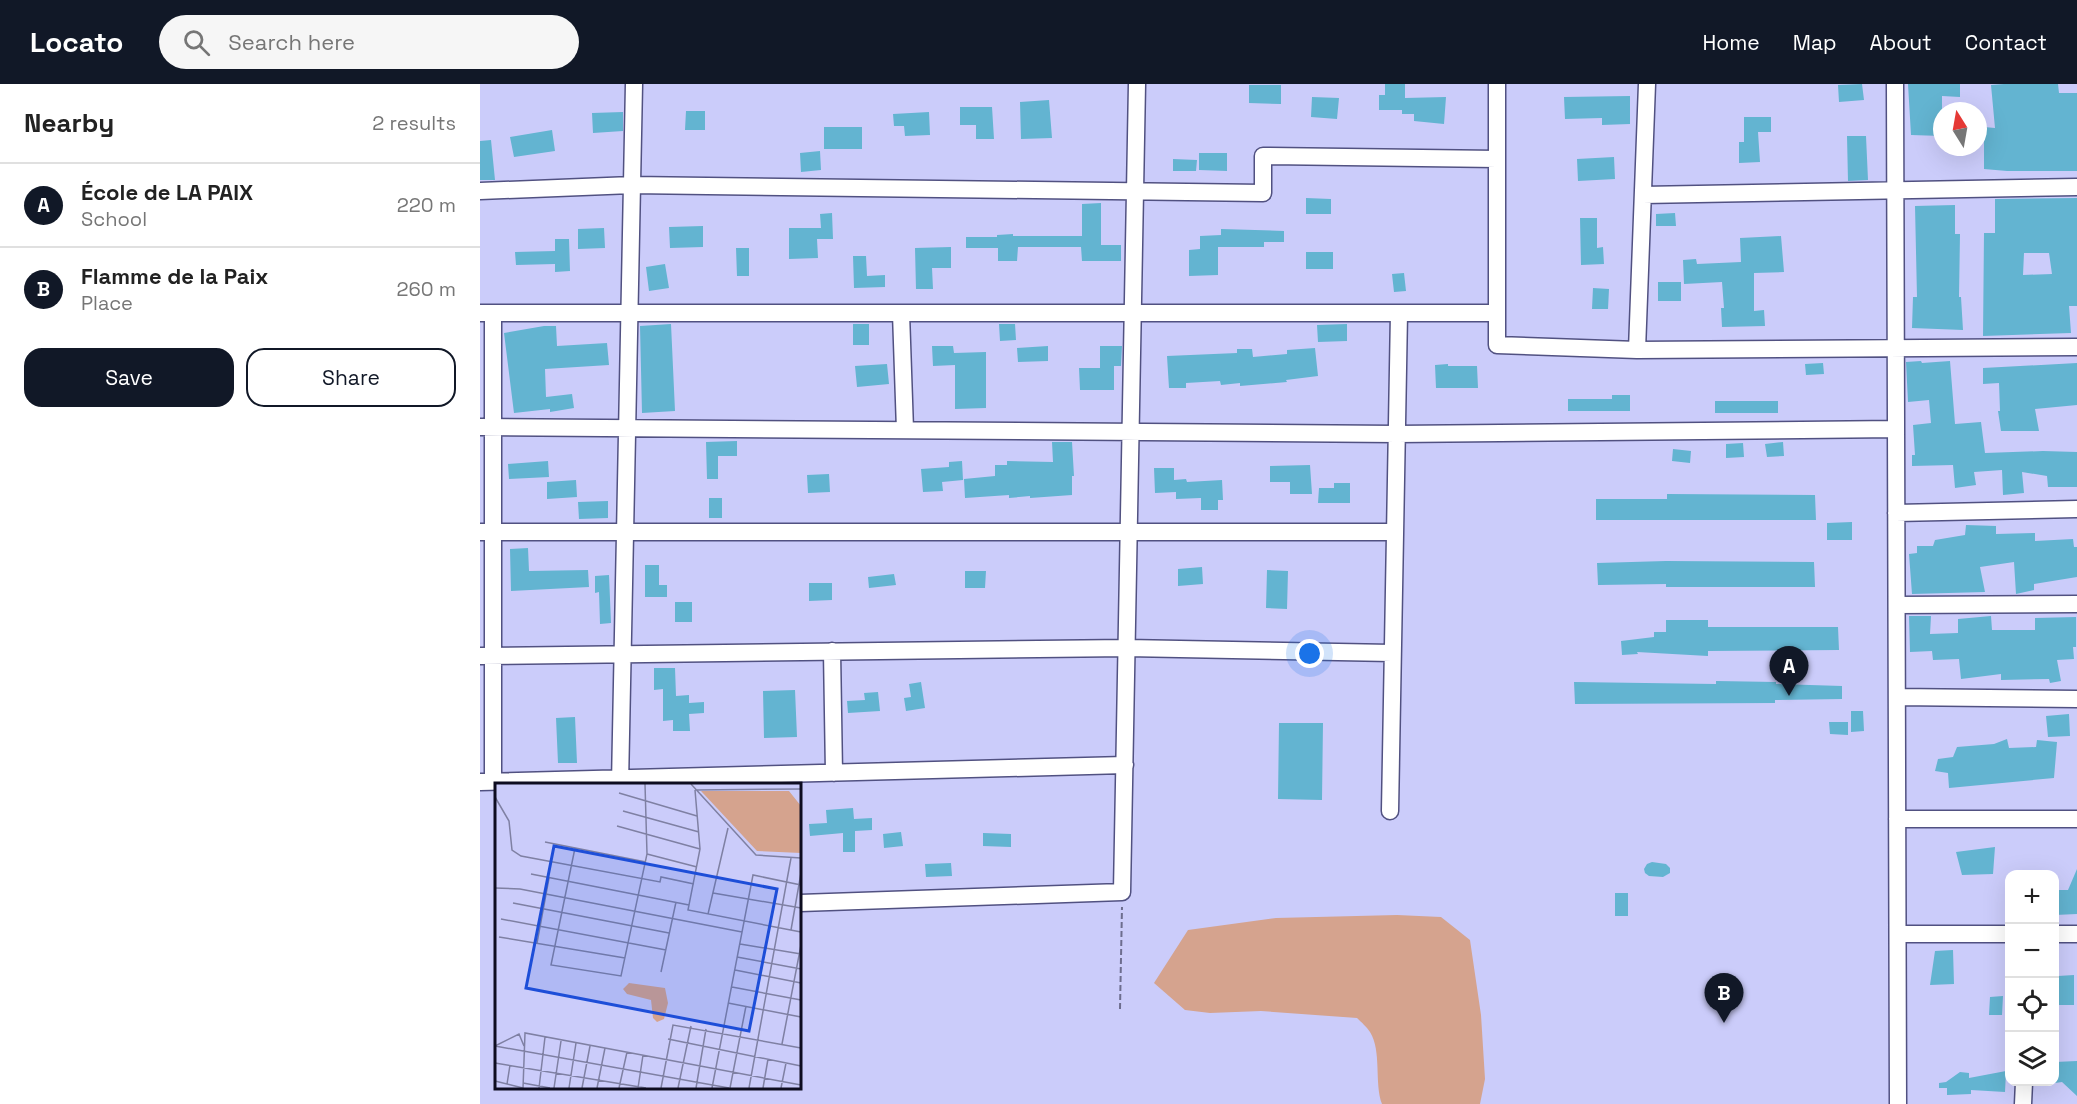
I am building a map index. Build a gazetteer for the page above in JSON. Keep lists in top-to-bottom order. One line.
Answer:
{"north":"top","page":{"header":"Locato","search":"Search here","nav":["Home","Map","About","Contact"],"heading":["Nearby","2 results"],"list":[{"mark":"A","name":"École de LA PAIX","note":"School","value":"220 m"},{"mark":"B","name":"Flamme de la Paix","note":"Place","value":"260 m"}],"buttons":["Save","Share"],"pins":["A","B"],"map_buttons":["+","−"]}}
